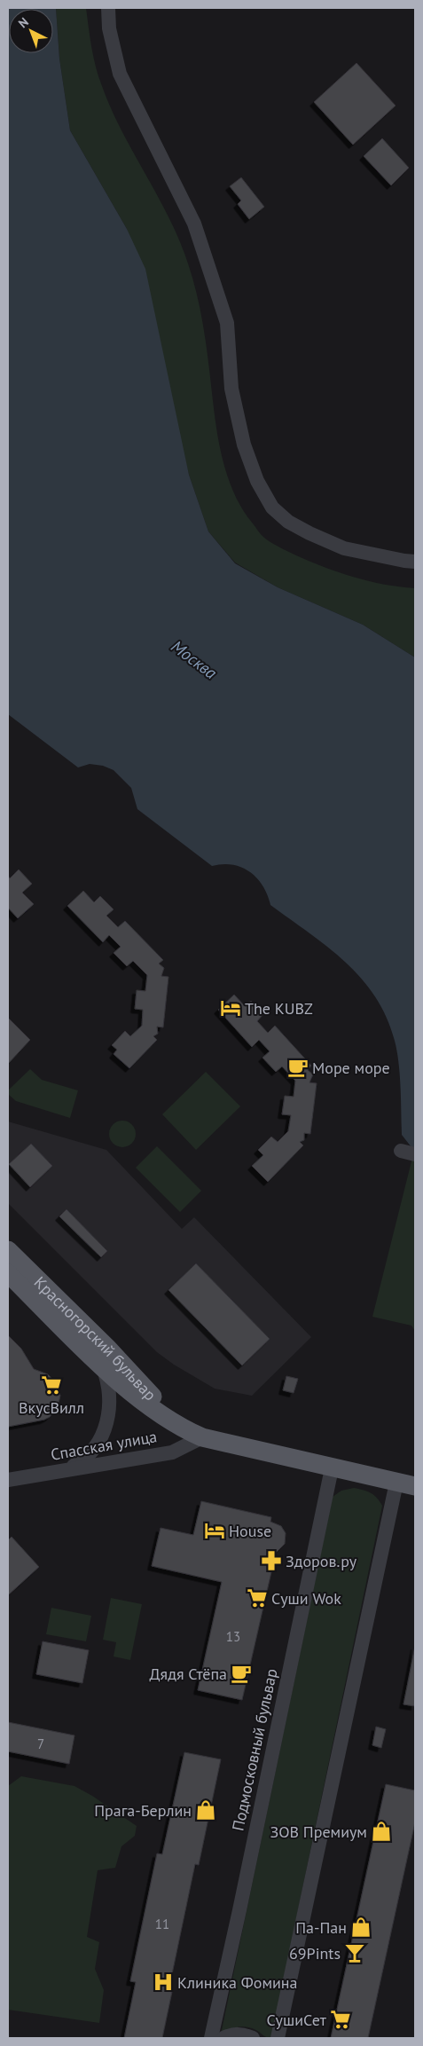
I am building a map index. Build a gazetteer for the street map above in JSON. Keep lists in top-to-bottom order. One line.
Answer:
{"streets":{"main road":["Красногорский бульвар"],"street":["Спасская улица","Подмосковный бульвар"]},"crossings":[["Красногорский бульвар","Спасская улица"],["Красногорский бульвар","Подмосковный бульвар"]],"water":["Москва"],"places":{"hotel":["The KUBZ","House"],"cafe":["Море море","Дядя Стёпа"],"supermarket":["ВкусВилл","Суши Wok","СушиСет"],"pharmacy":["Здоров.ру"],"shop":["Прага-Берлин","ЗОВ Премиум","Па-Пан"],"bar":["69Pints"],"hospital":["Клиника Фомина"]},"house_numbers":["13","7","11"],"north":"top left"}
